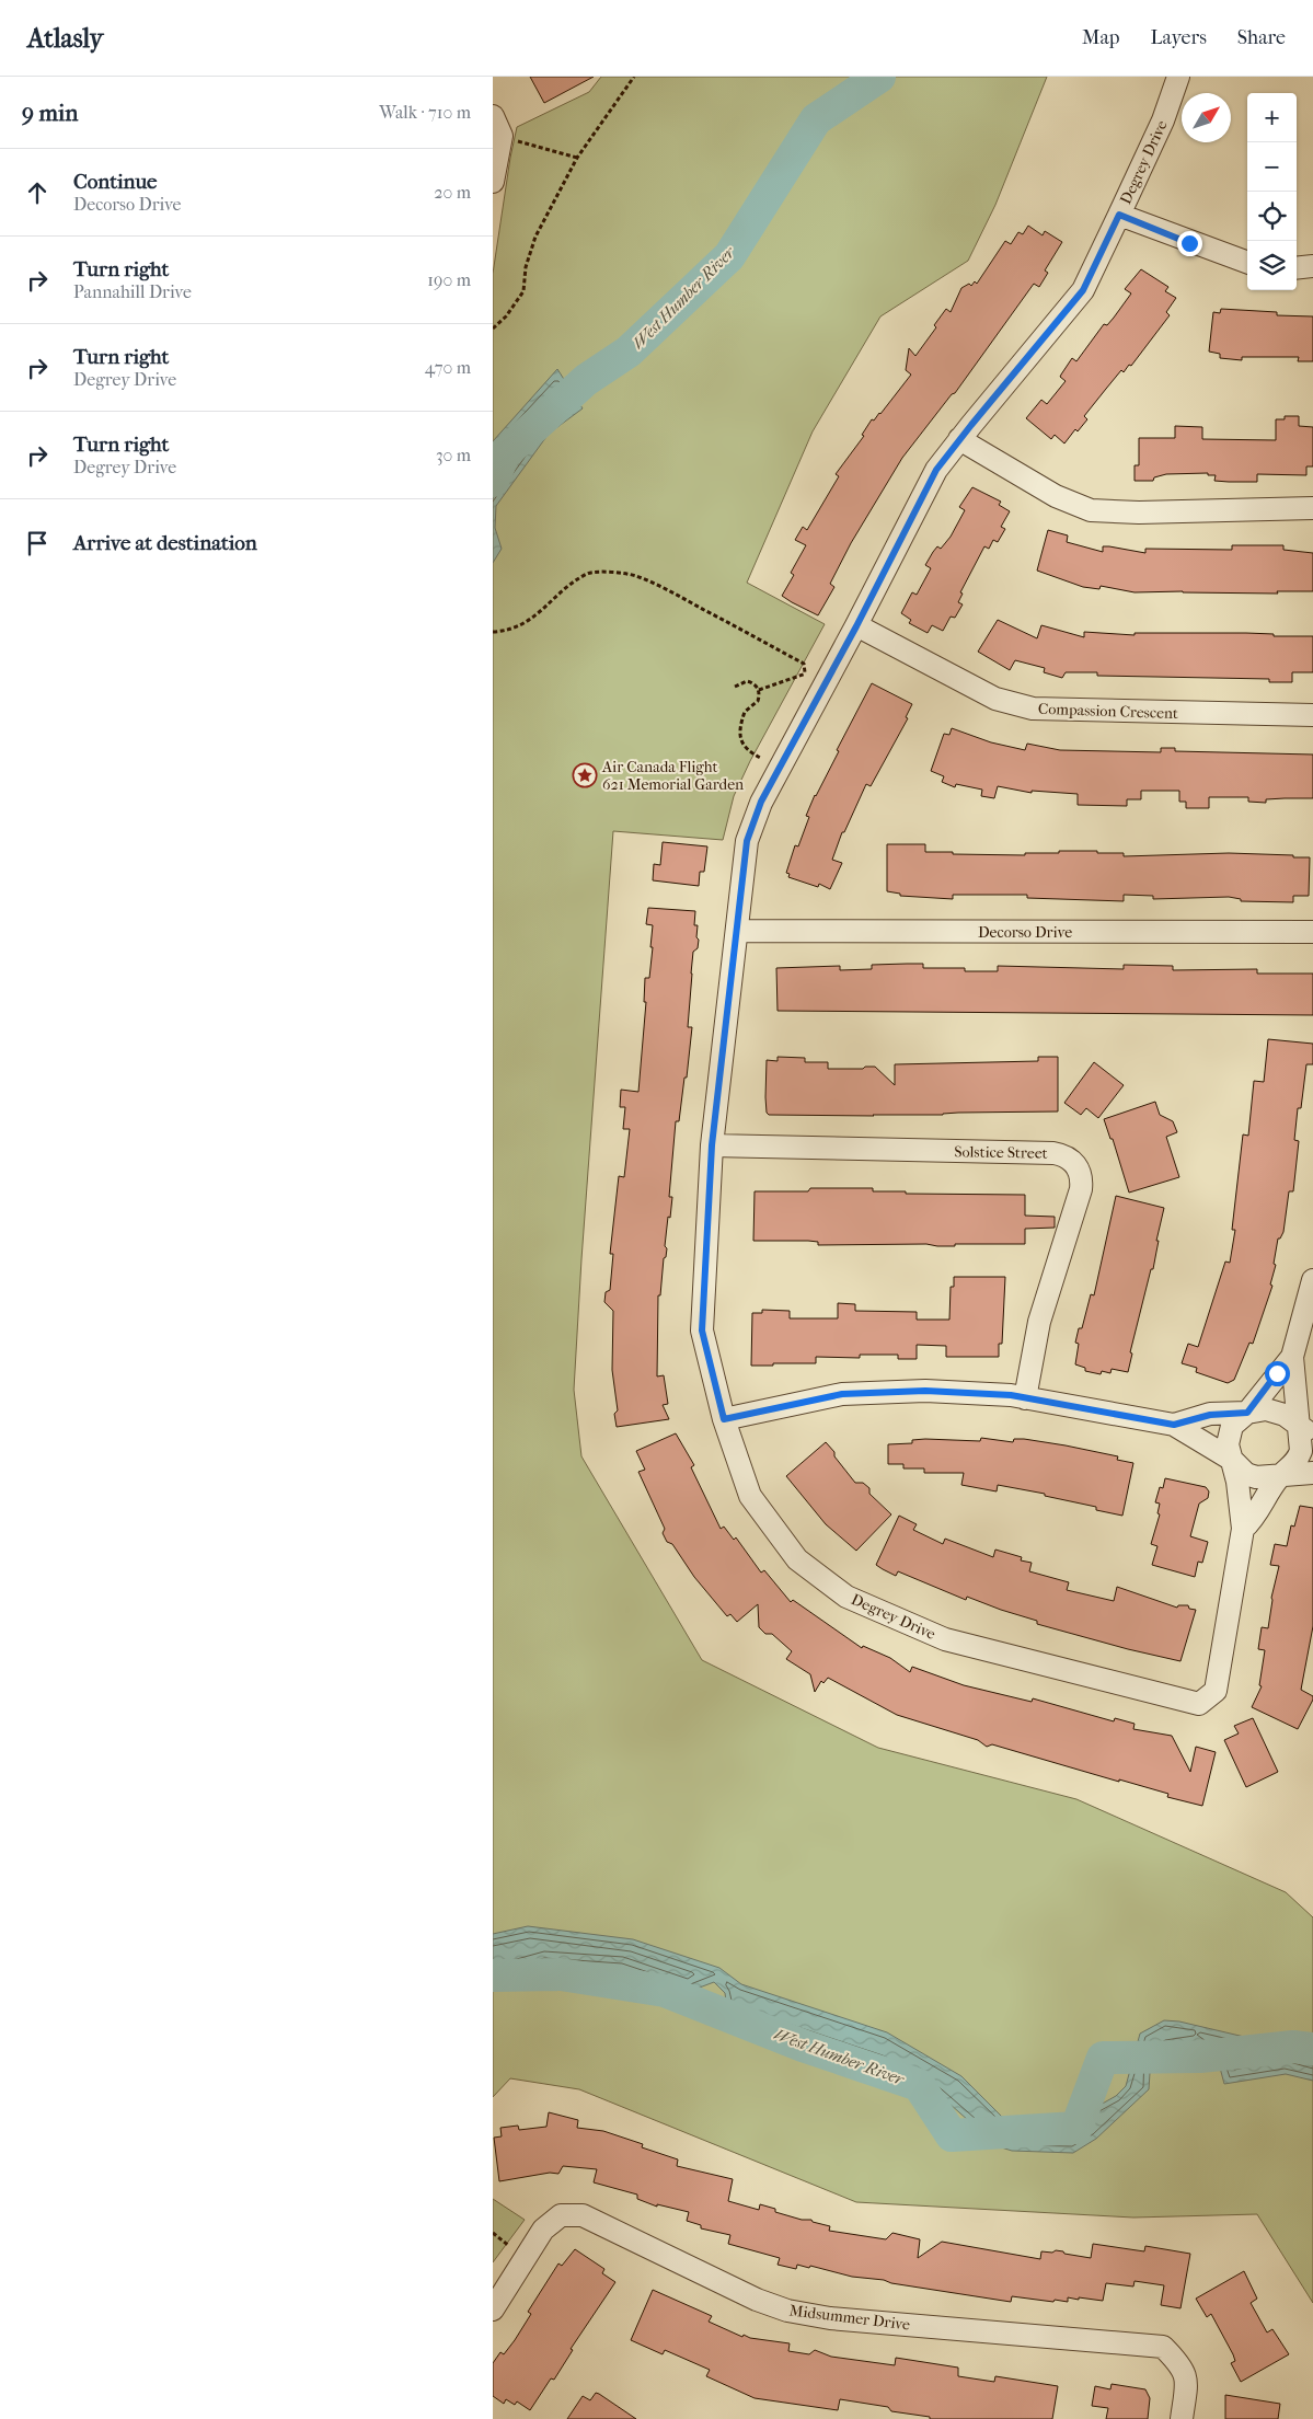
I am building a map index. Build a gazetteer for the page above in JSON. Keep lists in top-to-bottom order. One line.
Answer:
{"streets":{"street":["Degrey Drive","Compassion Crescent","Decorso Drive","Solstice Street","Midsummer Drive"]},"crossings":[["Degrey Drive","Compassion Crescent"],["Degrey Drive","Decorso Drive"],["Degrey Drive","Solstice Street"]],"water":["West Humber River"],"places":{"place":["Air Canada Flight 621 Memorial Garden"]},"north":"top right","page":{"header":"Atlasly","nav":["Map","Layers","Share"],"heading":["9 min","Walk · 710 m"],"map_buttons":["+","−"],"list":[["Continue","Decorso Drive","20 m"],["Turn right","Pannahill Drive","190 m"],["Turn right","Degrey Drive","470 m"],["Turn right","Degrey Drive","30 m"],"Arrive at destination"]}}
